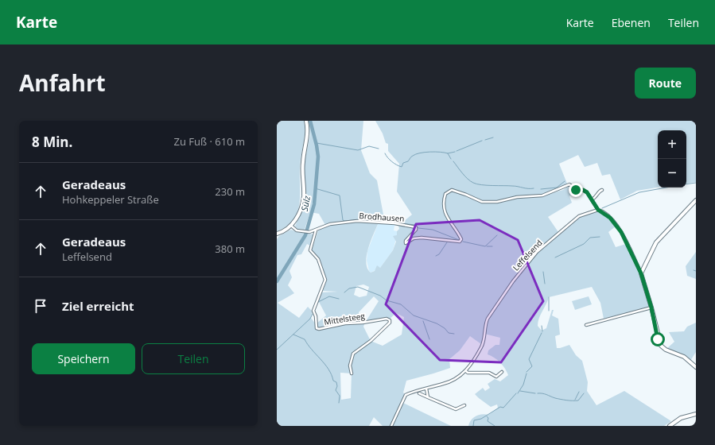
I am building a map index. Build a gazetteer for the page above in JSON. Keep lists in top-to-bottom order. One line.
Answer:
{"streets":{"street":["Brodhausen","Leffelsend","Mittelsteeg"]},"crossings":[["Brodhausen","Mittelsteeg"]],"water":["Sülz"],"page":{"header":"Karte","nav":["Karte","Ebenen","Teilen"],"title":"Anfahrt","buttons":["Route",["Speichern","Teilen"]],"heading":["8 Min.","Zu Fuß · 610 m"],"map_buttons":["+","−"],"list":[["Geradeaus","Hohkeppeler Straße","230 m"],["Geradeaus","Leffelsend","380 m"],"Ziel erreicht"]}}
